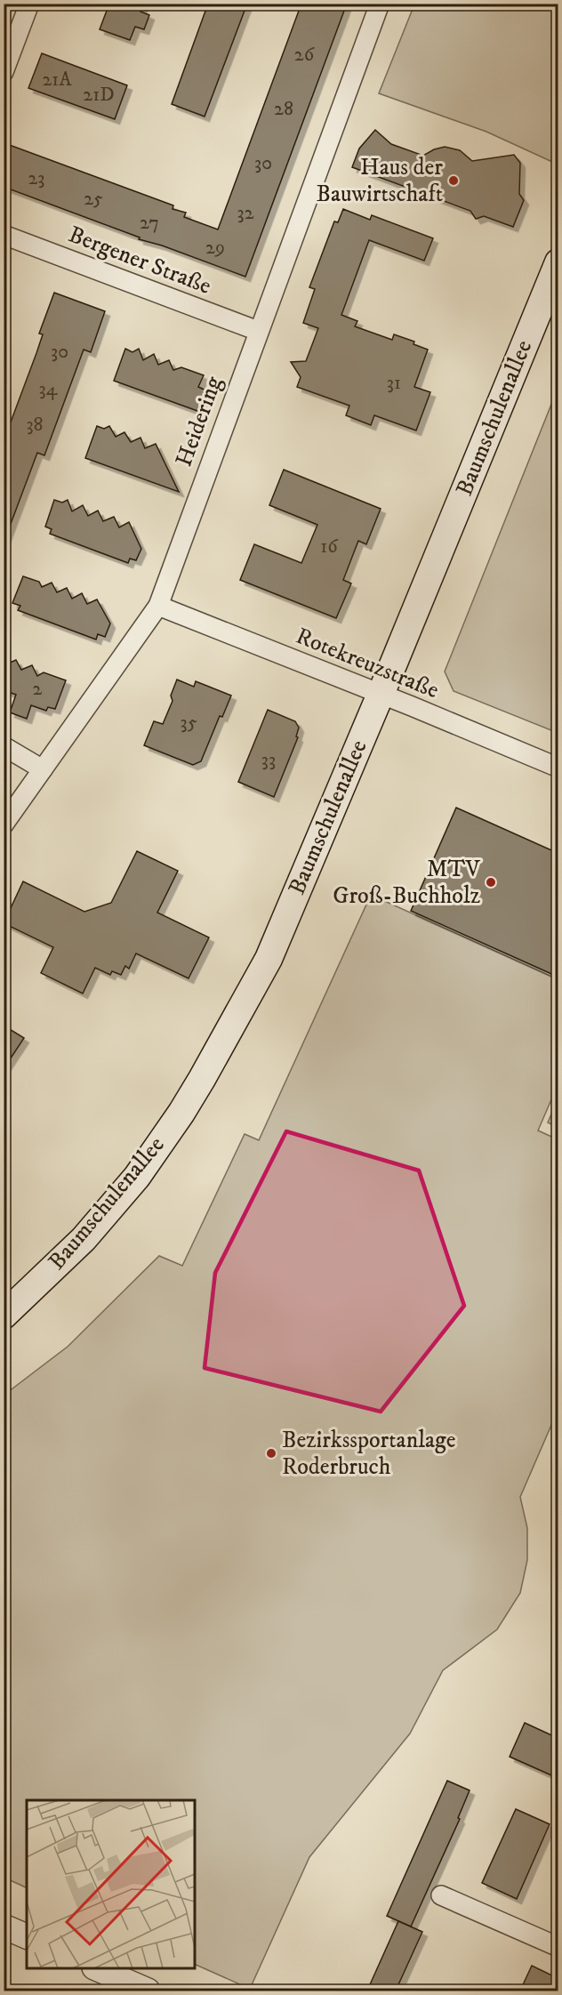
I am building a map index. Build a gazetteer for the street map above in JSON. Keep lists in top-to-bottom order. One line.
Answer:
{"streets":{"main road":["Baumschulenallee"],"street":["Bergener Straße","Heidering","Rotekreuzstraße"]},"crossings":[["Bergener Straße","Heidering"],["Baumschulenallee","Rotekreuzstraße"],["Heidering","Rotekreuzstraße"]],"places":["Haus der Bauwirtschaft","MTV Groß-Buchholz","Bezirkssportanlage Roderbruch"],"house_numbers":["26","21A","21D","28","30","23","25","32","27","29","30","31","34","38","16","2","35","33"]}
